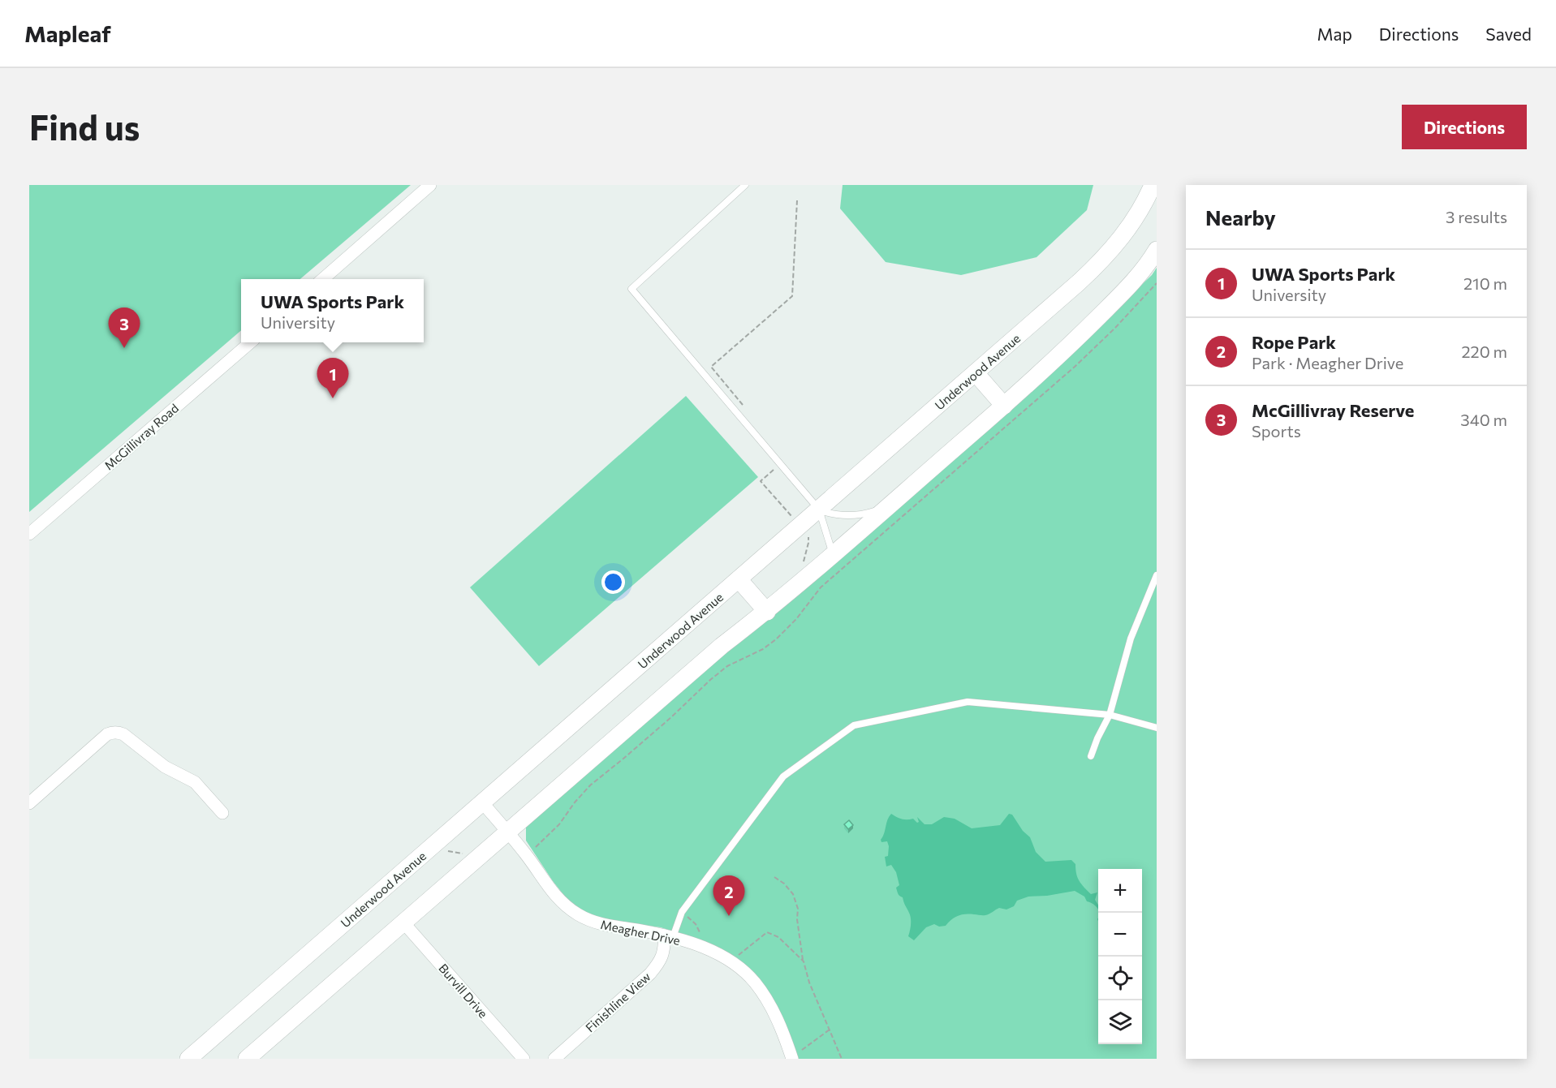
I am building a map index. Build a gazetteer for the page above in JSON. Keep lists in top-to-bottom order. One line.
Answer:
{"streets":{"main road":["Underwood Avenue"],"street":["McGillivray Road","Meagher Drive","Burvill Drive","Finishline View"]},"crossings":[["Underwood Avenue","Meagher Drive"],["Meagher Drive","Finishline View"]],"page":{"header":"Mapleaf","nav":["Map","Directions","Saved"],"buttons":"Directions","title":"Find us","heading":["Nearby","3 results"],"list":[{"mark":"1","name":"UWA Sports Park","note":"University","value":"210 m"},{"mark":"2","name":"Rope Park","note":"Park · Meagher Drive","value":"220 m"},{"mark":"3","name":"McGillivray Reserve","note":"Sports","value":"340 m"}],"popup":["UWA Sports Park","University"],"pins":["3","1","2"],"map_buttons":["+","−"]}}
